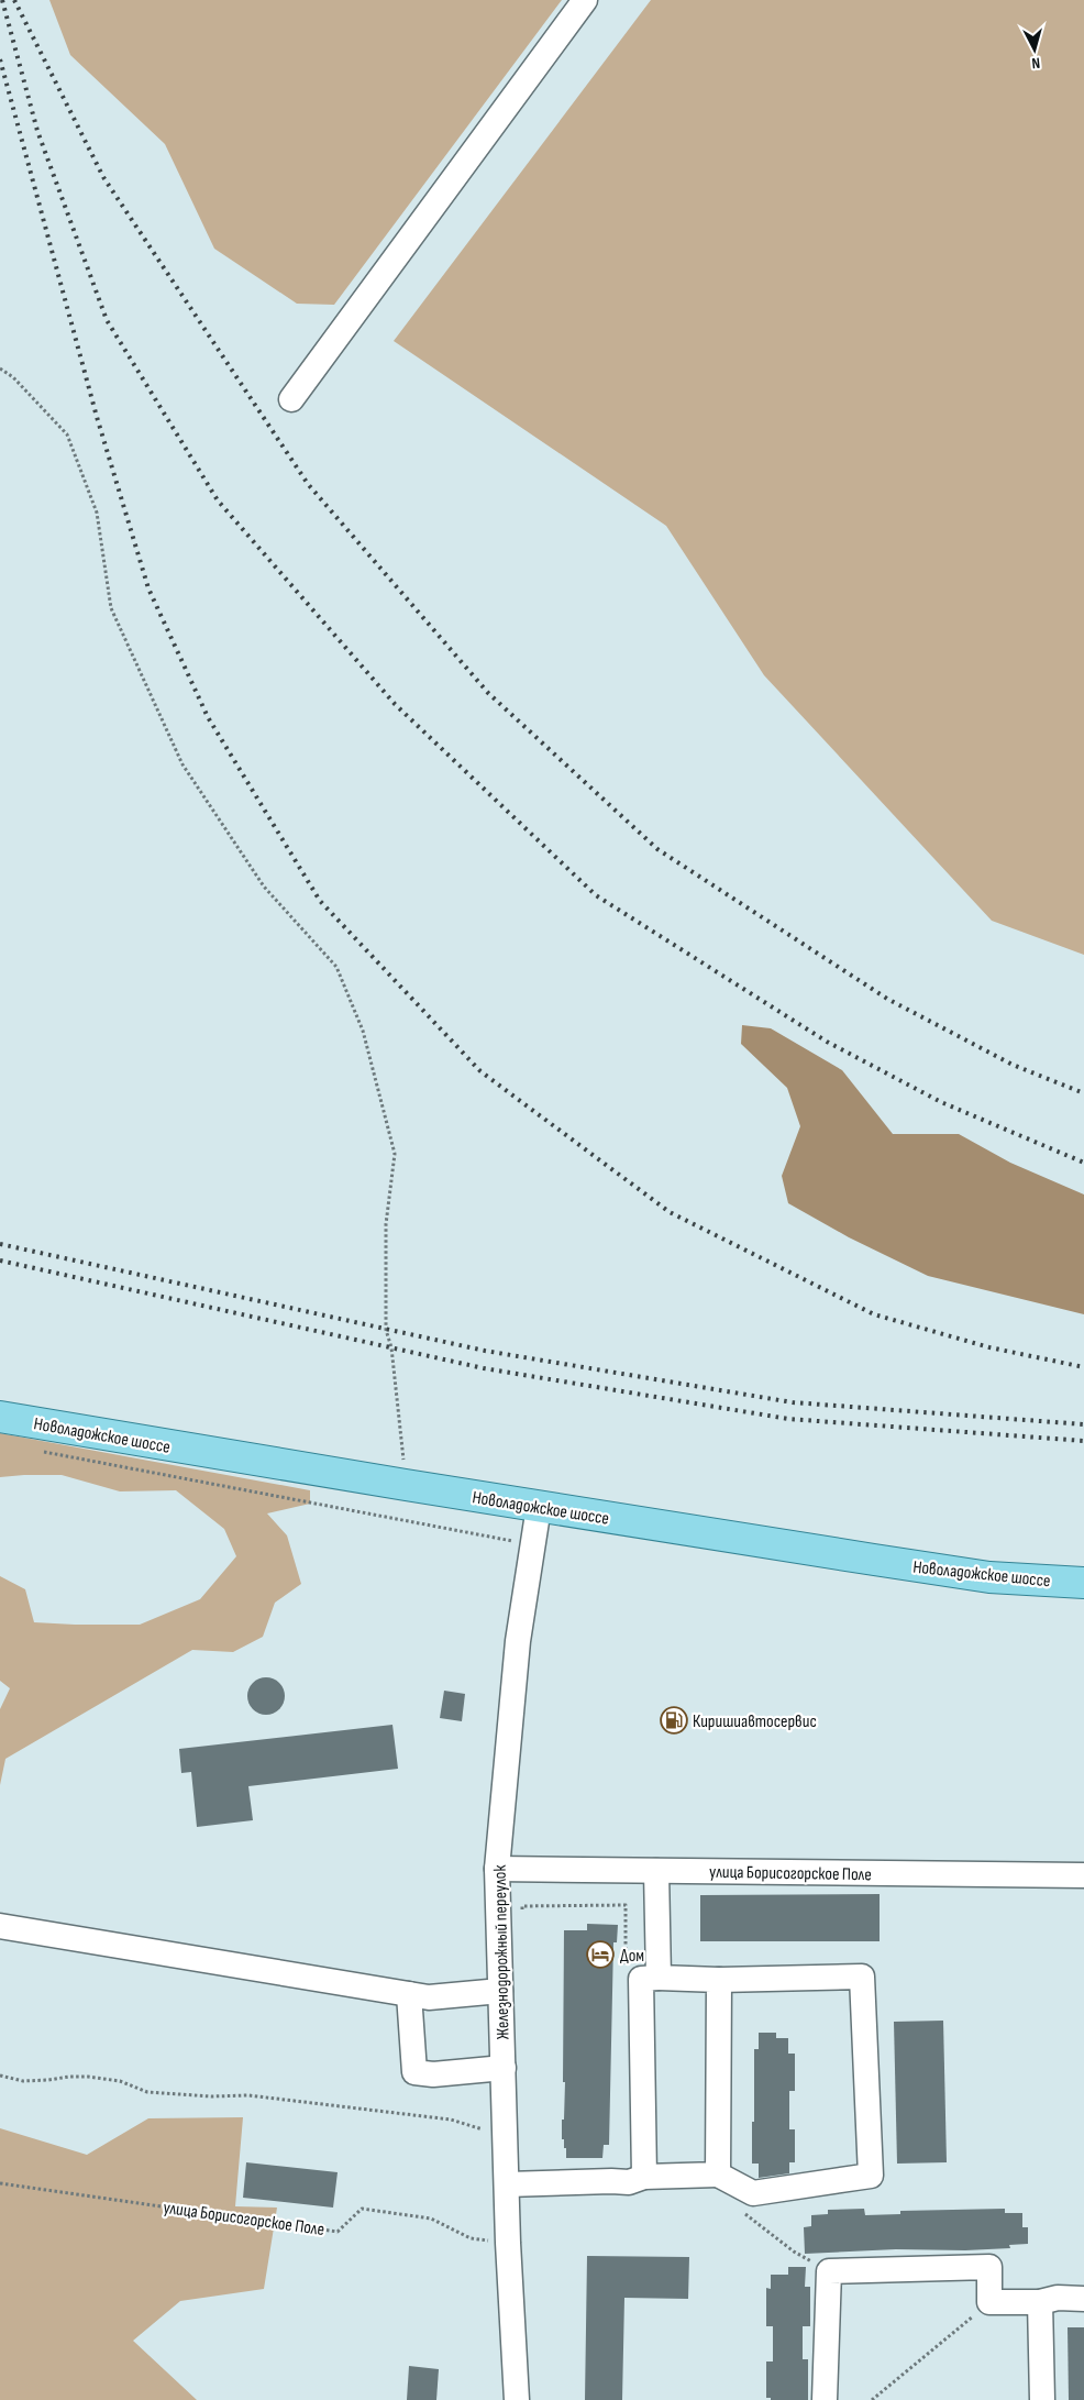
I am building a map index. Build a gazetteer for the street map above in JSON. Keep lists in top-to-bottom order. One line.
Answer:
{"streets":{"main road":["Новоладожское шоссе"],"street":["улица Борисогорское Поле","Железнодорожный переулок"]},"crossings":[["Новоладожское шоссе","Железнодорожный переулок"],["улица Борисогорское Поле","Железнодорожный переулок"]],"places":{"fuel station":["Киришиавтосервис"],"hotel":["Дом"]},"north":"bottom"}
